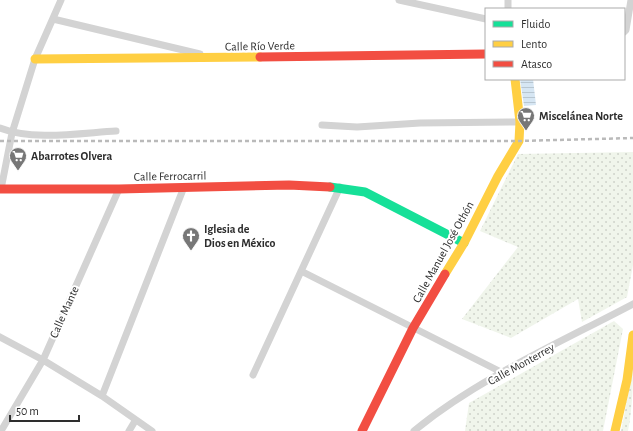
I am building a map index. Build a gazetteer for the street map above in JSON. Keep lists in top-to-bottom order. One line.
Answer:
{"streets":{"street":["Calle Río Verde","Calle Ferrocarril","Calle Manuel José Othón","Calle Mante","Calle Monterrey"]},"crossings":[["Calle Ferrocarril","Calle Manuel José Othón"],["Calle Ferrocarril","Calle Mante"]],"places":{"supermarket":["Miscelánea Norte","Abarrotes Olvera"],"church":["Iglesia de Dios en México"]},"legend":["Fluido","Lento","Atasco"],"scale_bar":"50 m"}
